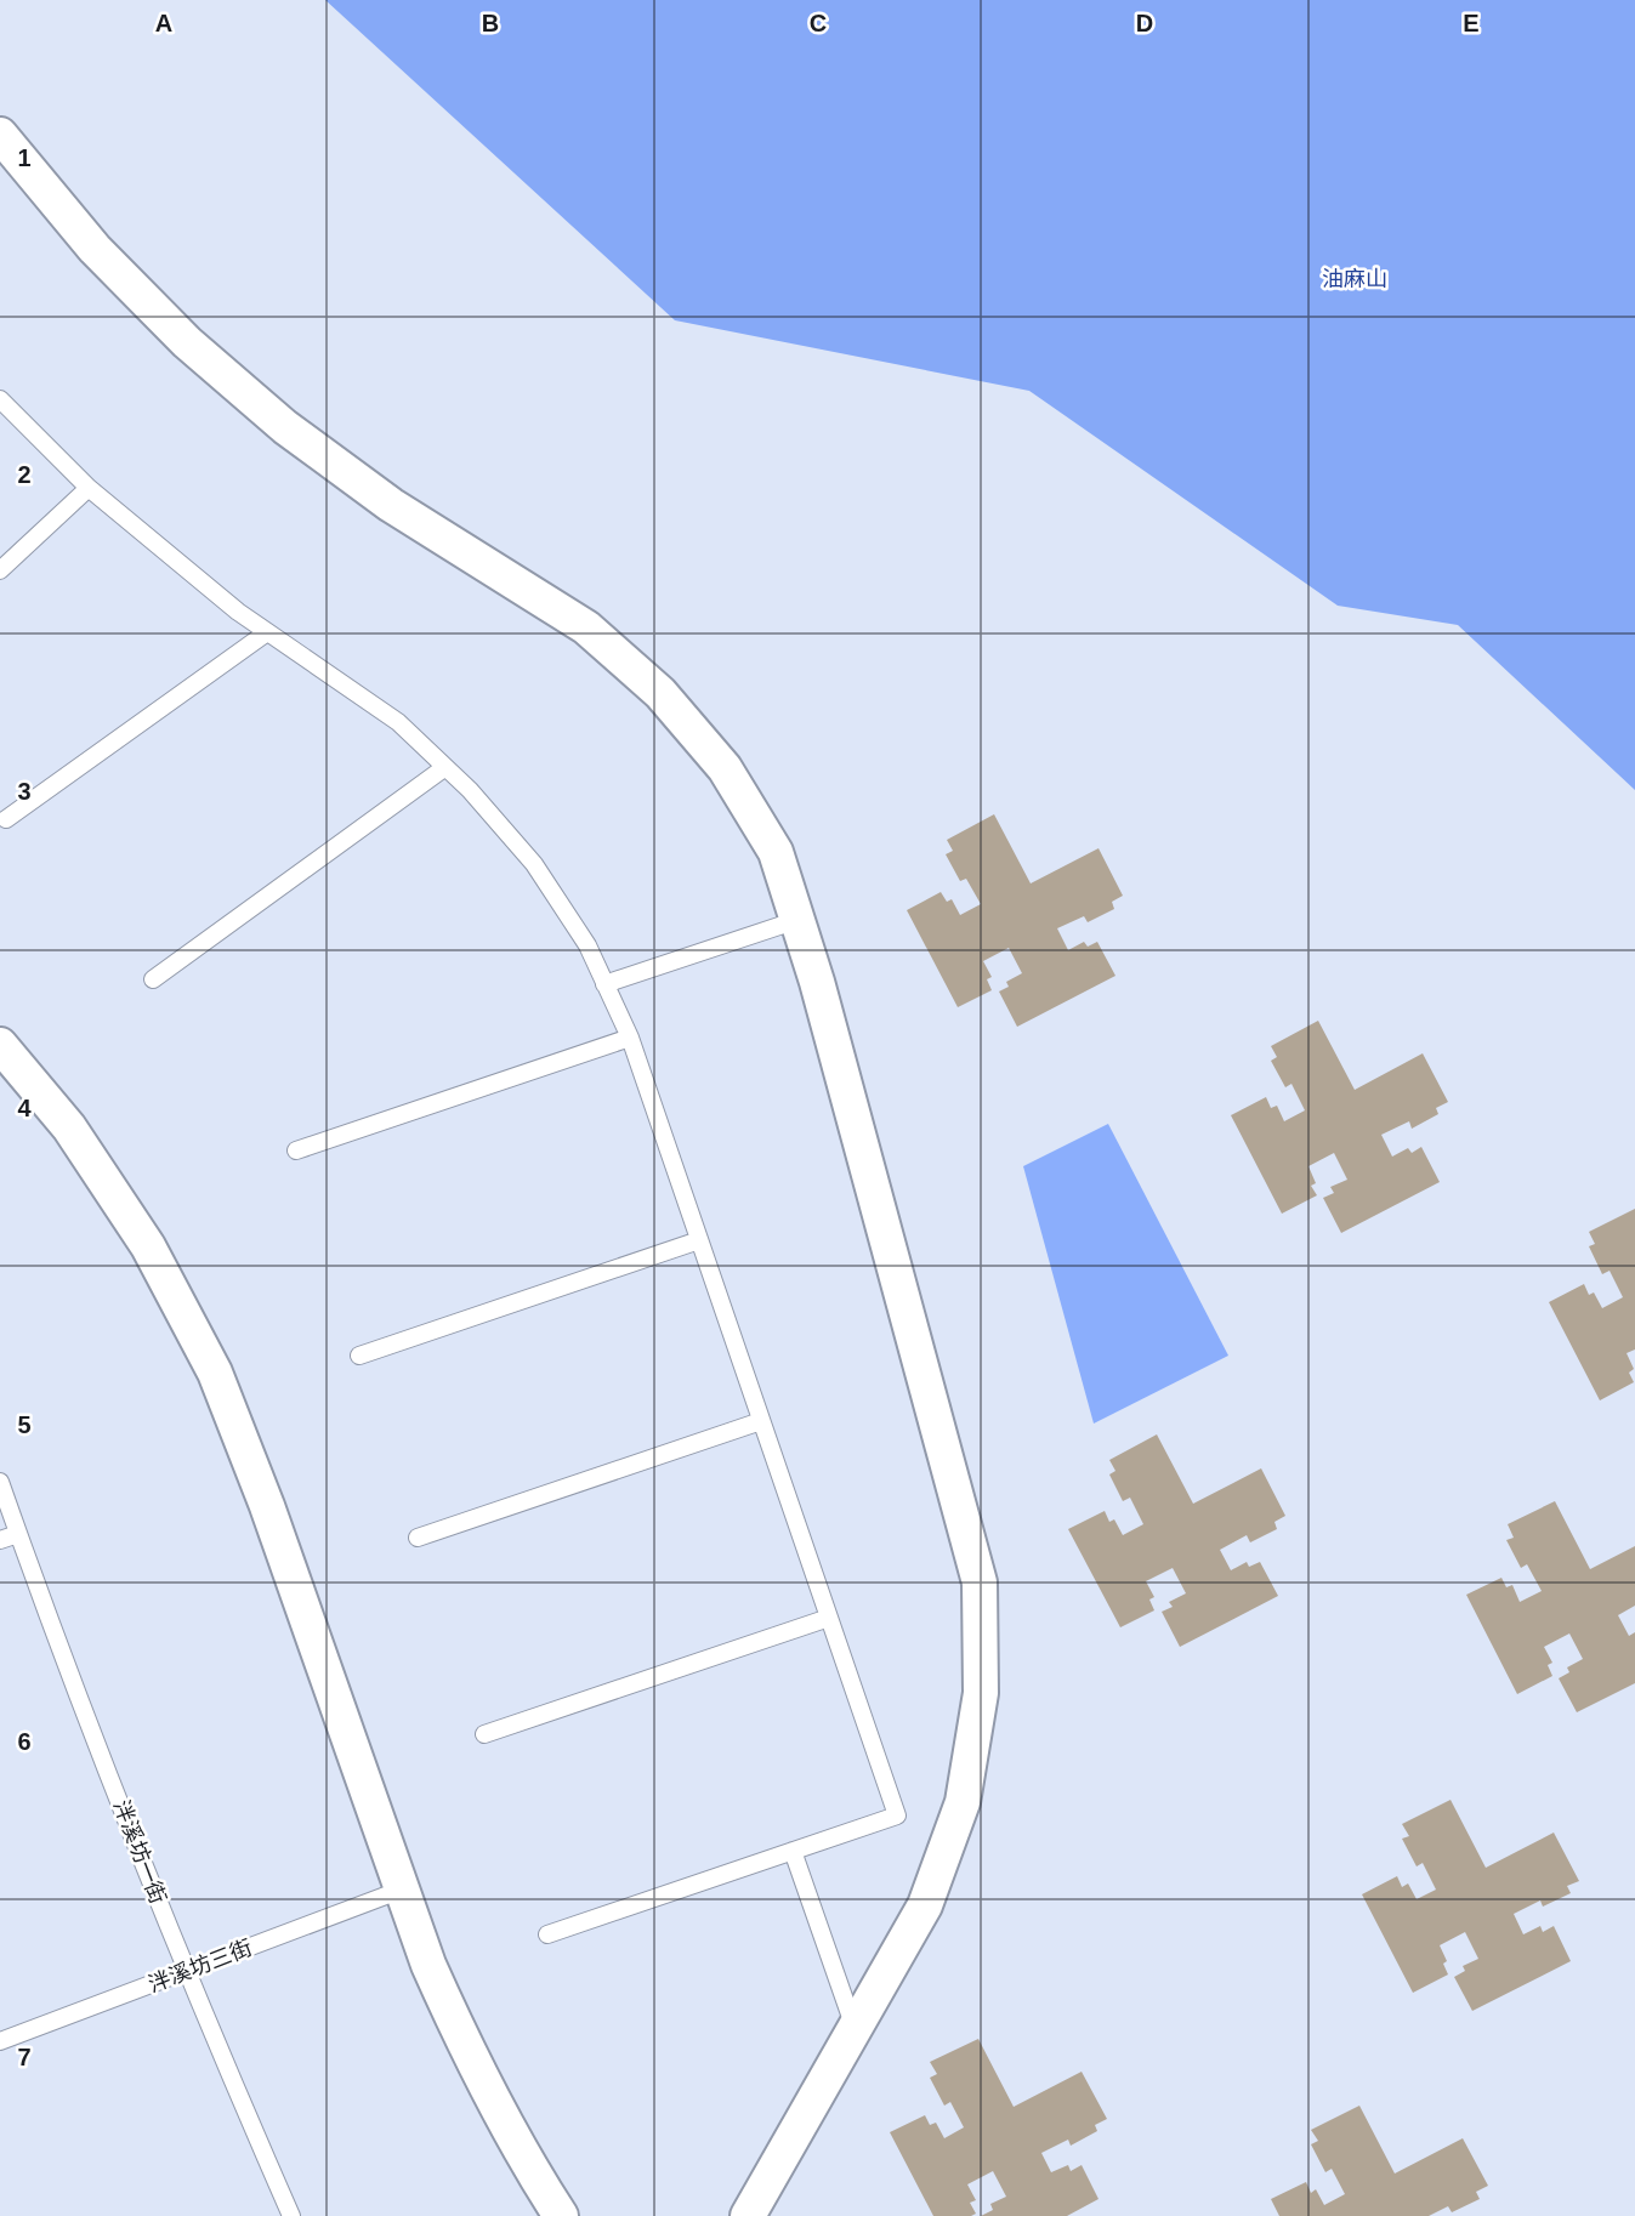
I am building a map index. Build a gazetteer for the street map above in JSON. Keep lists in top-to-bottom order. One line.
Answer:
{"streets":{"lane":["泮溪坊一街","泮溪坊三街"]},"crossings":[["泮溪坊一街","泮溪坊三街"]],"parks":["油麻山"],"grid":{"columns":["A","B","C","D","E"],"rows":["1","2","3","4","5","6","7"]}}
